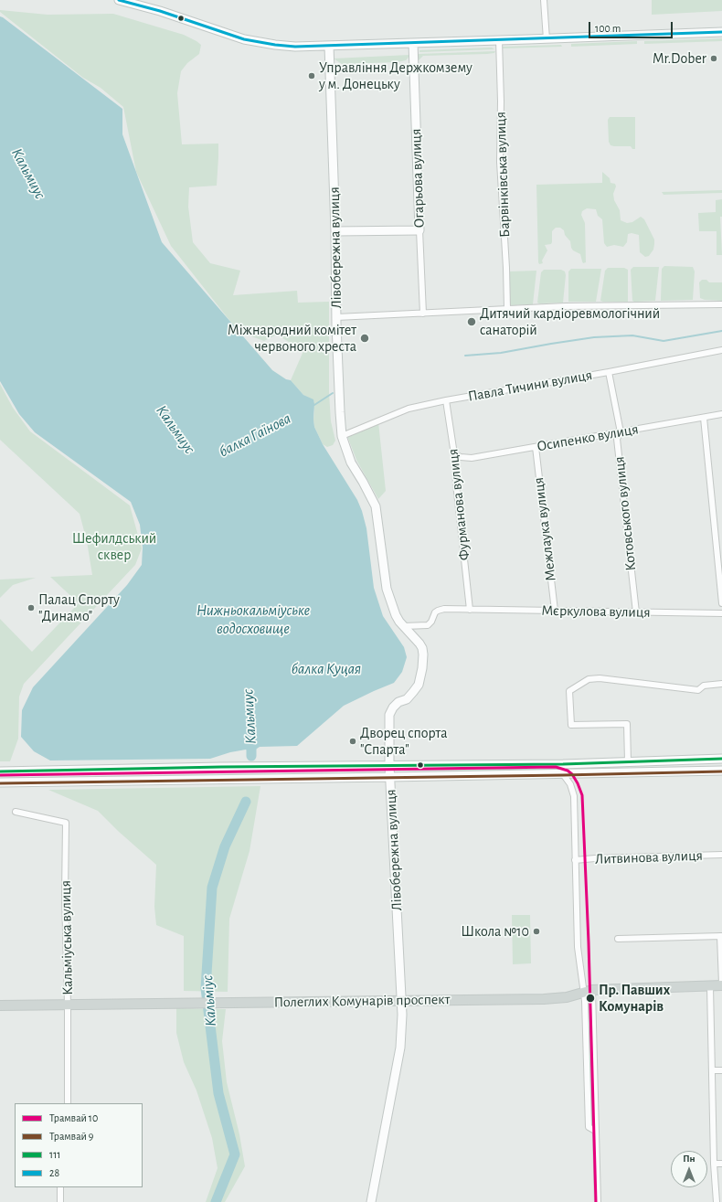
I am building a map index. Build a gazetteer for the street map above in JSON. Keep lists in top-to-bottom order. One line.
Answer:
{"streets":{"main road":["Полеглих Комунарів проспект"],"street":["Барвінківська вулиця","Огарьова вулиця","Лівобережна вулиця","Павла Тичини вулиця","Осипенко вулиця","Фурманова вулиця","Котовського вулиця","Межлаука вулиця","Мєркулова вулиця","Литвинова вулиця","Кальміуська вулиця"]},"crossings":[["Лівобережна вулиця","Павла Тичини вулиця"],["Лівобережна вулиця","Мєркулова вулиця"],["Лівобережна вулиця","Полеглих Комунарів проспект"],["Павла Тичини вулиця","Фурманова вулиця"],["Павла Тичини вулиця","Котовського вулиця"],["Осипенко вулиця","Фурманова вулиця"],["Осипенко вулиця","Котовського вулиця"],["Осипенко вулиця","Межлаука вулиця"],["Фурманова вулиця","Мєркулова вулиця"],["Котовського вулиця","Мєркулова вулиця"],["Межлаука вулиця","Мєркулова вулиця"],["Кальміуська вулиця","Полеглих Комунарів проспект"]],"water":["Кальмиус","балка Гаїнова","Нижньокальміуське водосховище","балка Куцая","Кальміус"],"parks":["Шефилдський сквер"],"places":["Mr.Dober","Управління Держкомзему у м. Донецьку","Дитячий кардіоревмологічний санаторій","Міжнародний комітет червоного хреста","Палац Спорту \"Динамо\"","Дворец спорта \"Спарта\"","Школа №10","Пр. Павших Комунарiв"],"lines":["transit line 28","transit line 111","tram line 10","tram line 9"],"legend":["Трамвай 10","Трамвай 9","111","28"],"scale_bar":"100 m","north":"top"}
